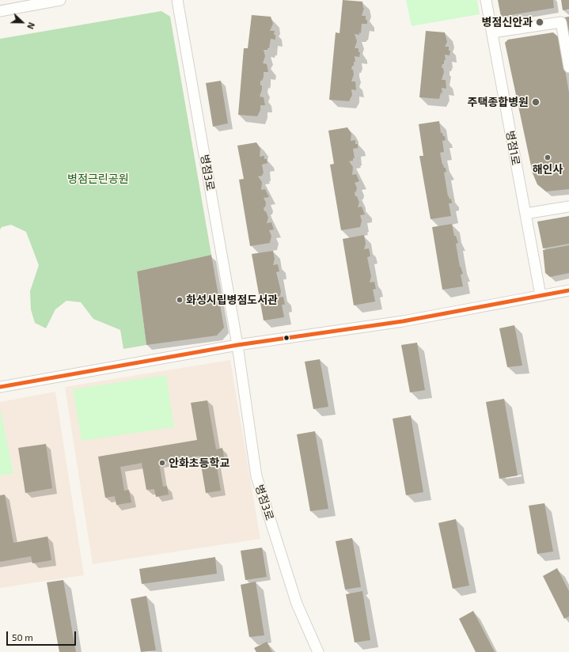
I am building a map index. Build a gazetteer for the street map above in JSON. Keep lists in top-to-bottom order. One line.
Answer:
{"streets":{"street":["병점1로","병점3로"]},"parks":["병점근린공원"],"places":["병점신안과","주택종합병원","해인사","화성시립병점도서관","안화초등학교"],"scale_bar":"50 m","north":"right"}
